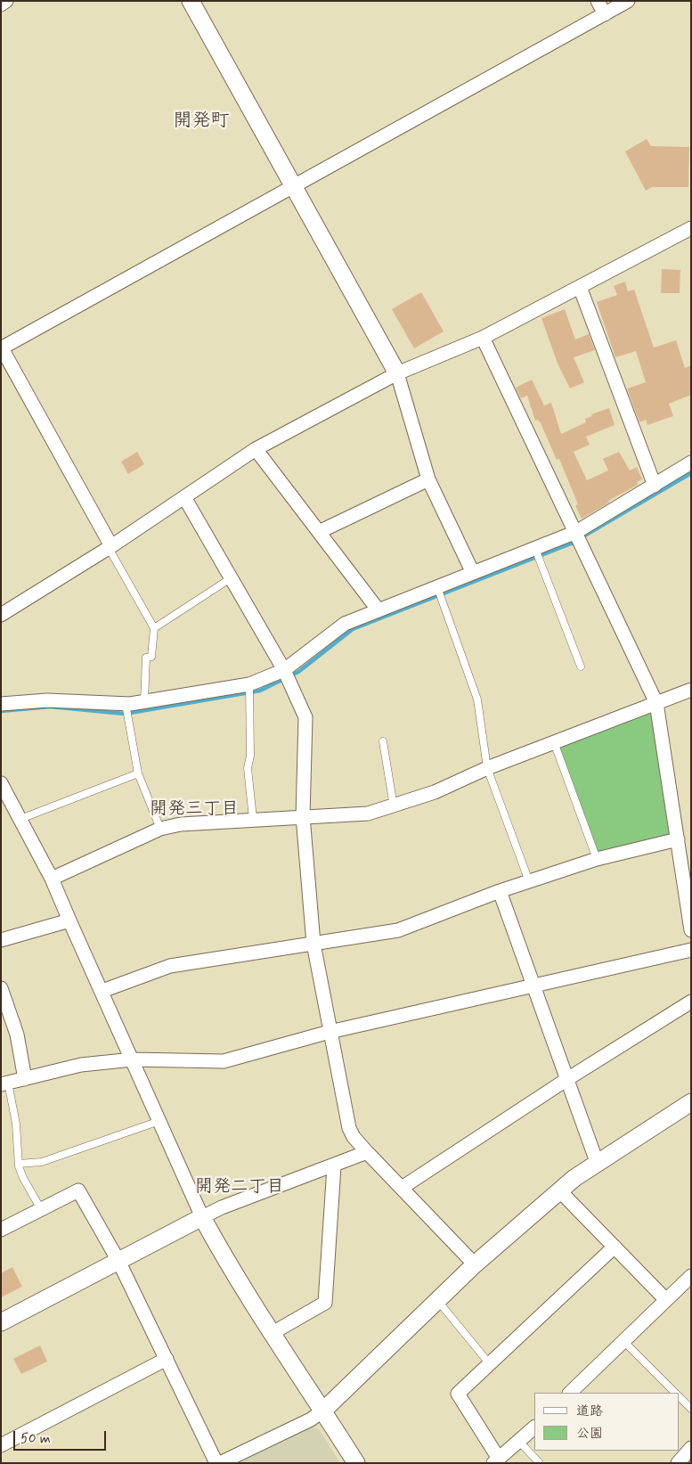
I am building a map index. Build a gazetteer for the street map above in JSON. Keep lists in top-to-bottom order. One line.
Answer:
{"districts":["開発町","開発三丁目","開発二丁目"],"legend":["道路","公園"],"scale_bar":"50 m"}
